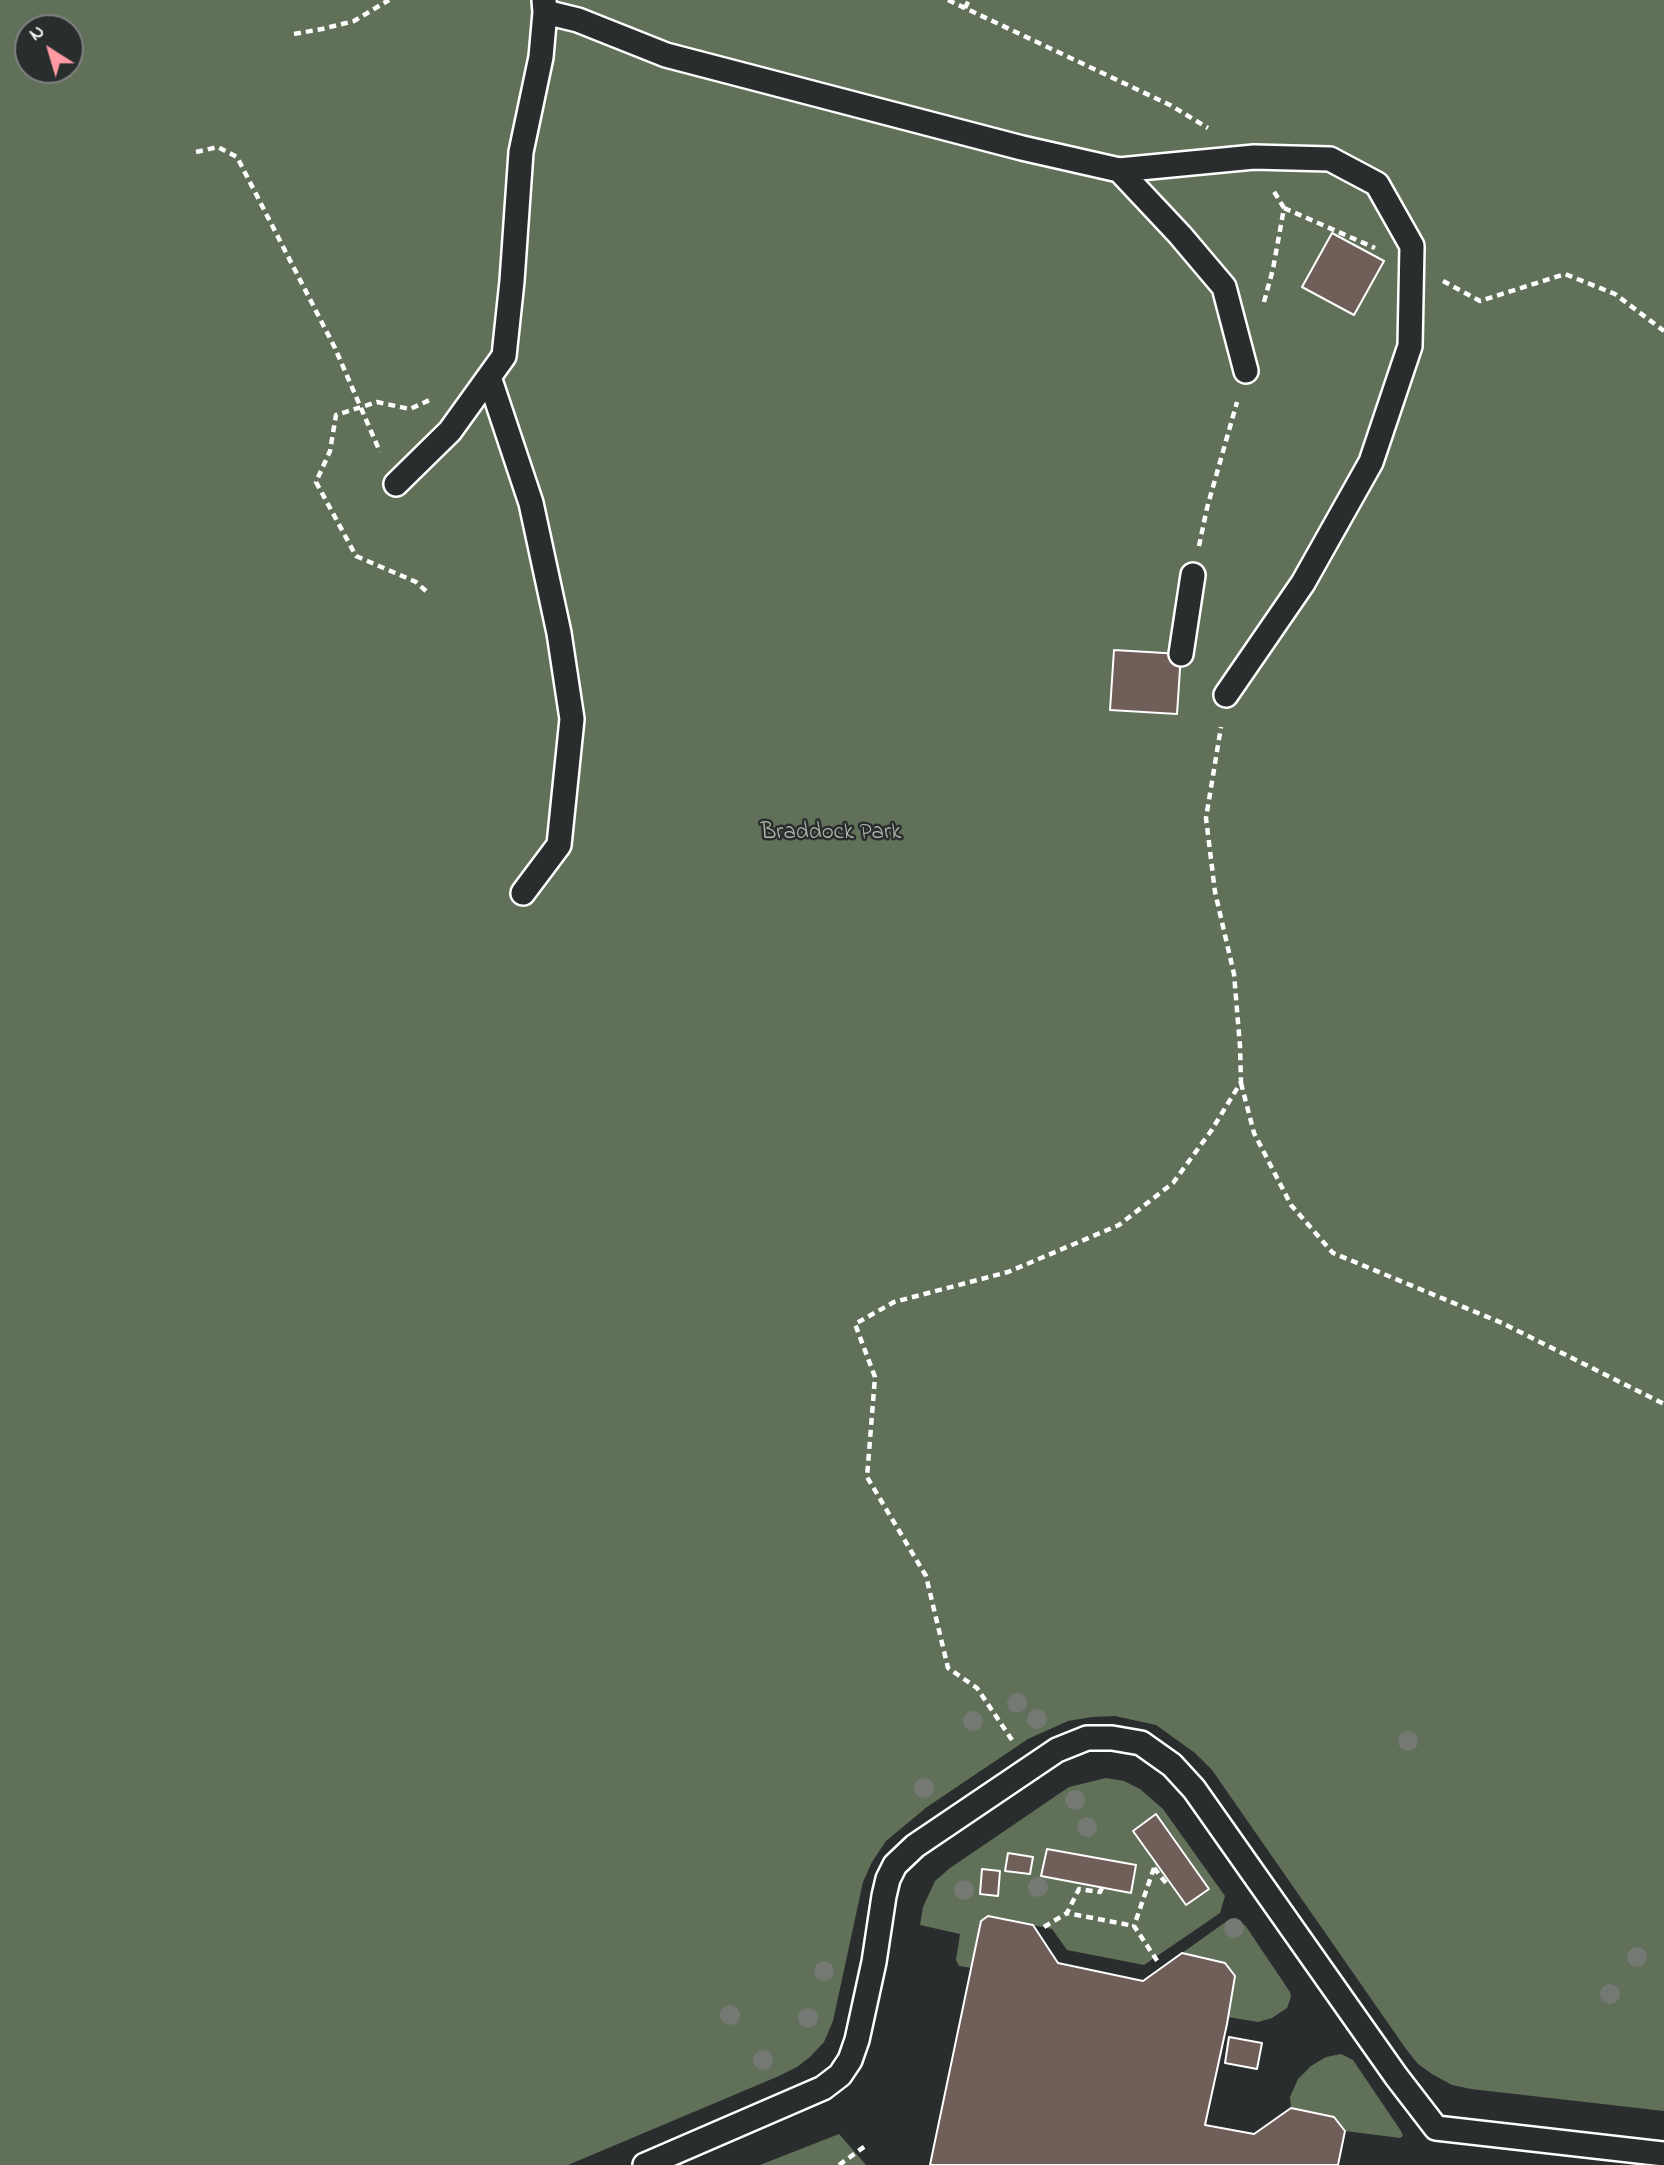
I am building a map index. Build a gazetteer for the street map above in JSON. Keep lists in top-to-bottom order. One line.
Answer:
{"parks":["Braddock Park"],"north":"top left"}
